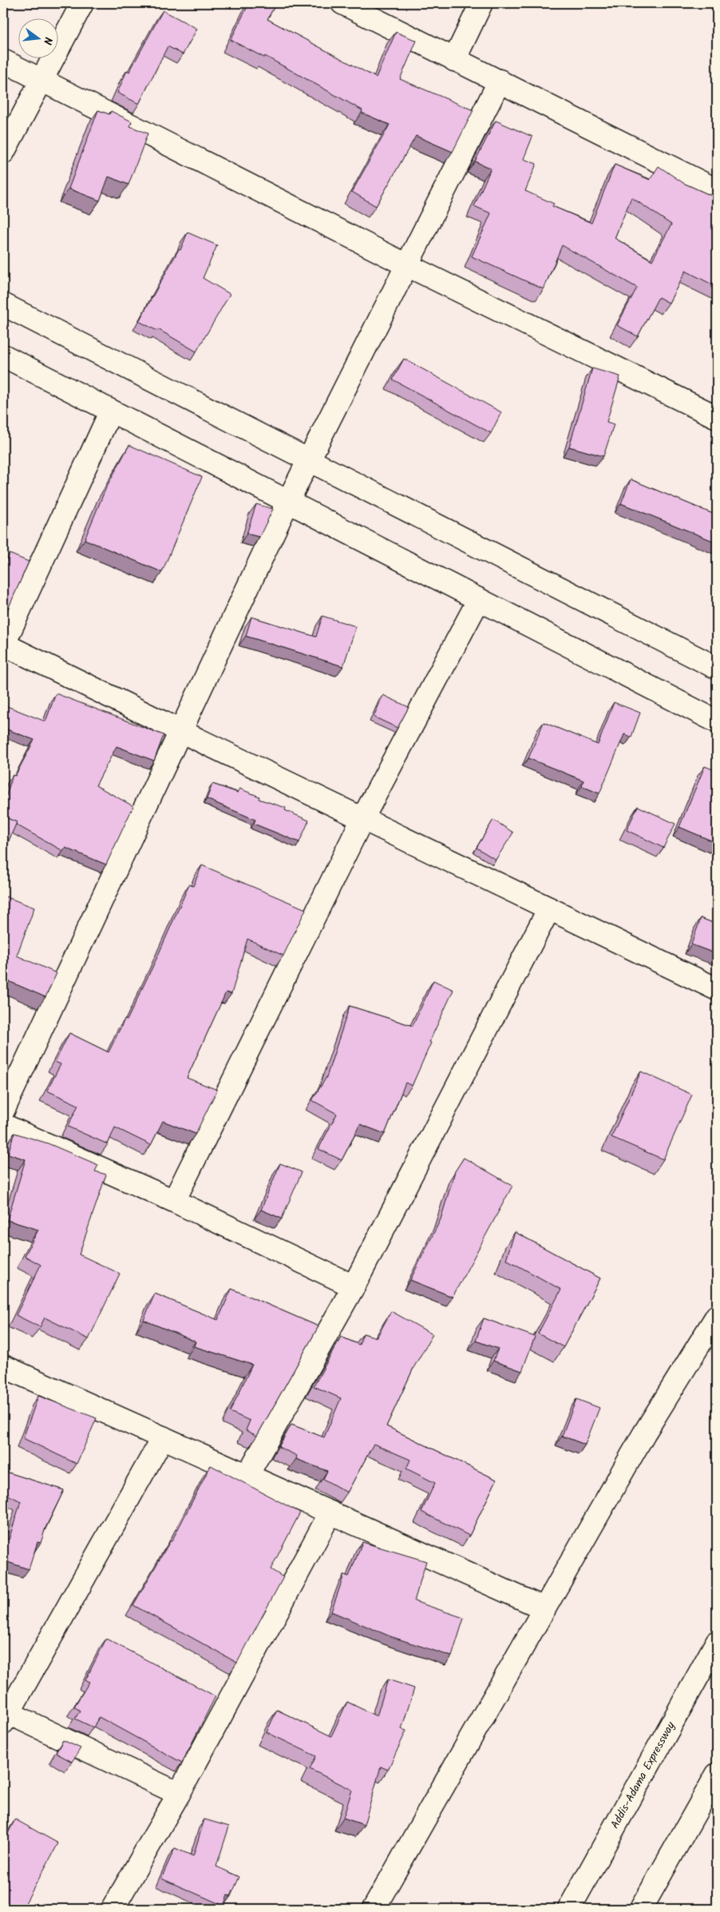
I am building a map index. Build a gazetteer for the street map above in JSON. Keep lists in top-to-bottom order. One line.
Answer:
{"streets":{"main road":["Addis-Adama Expressway"]},"north":"right"}
